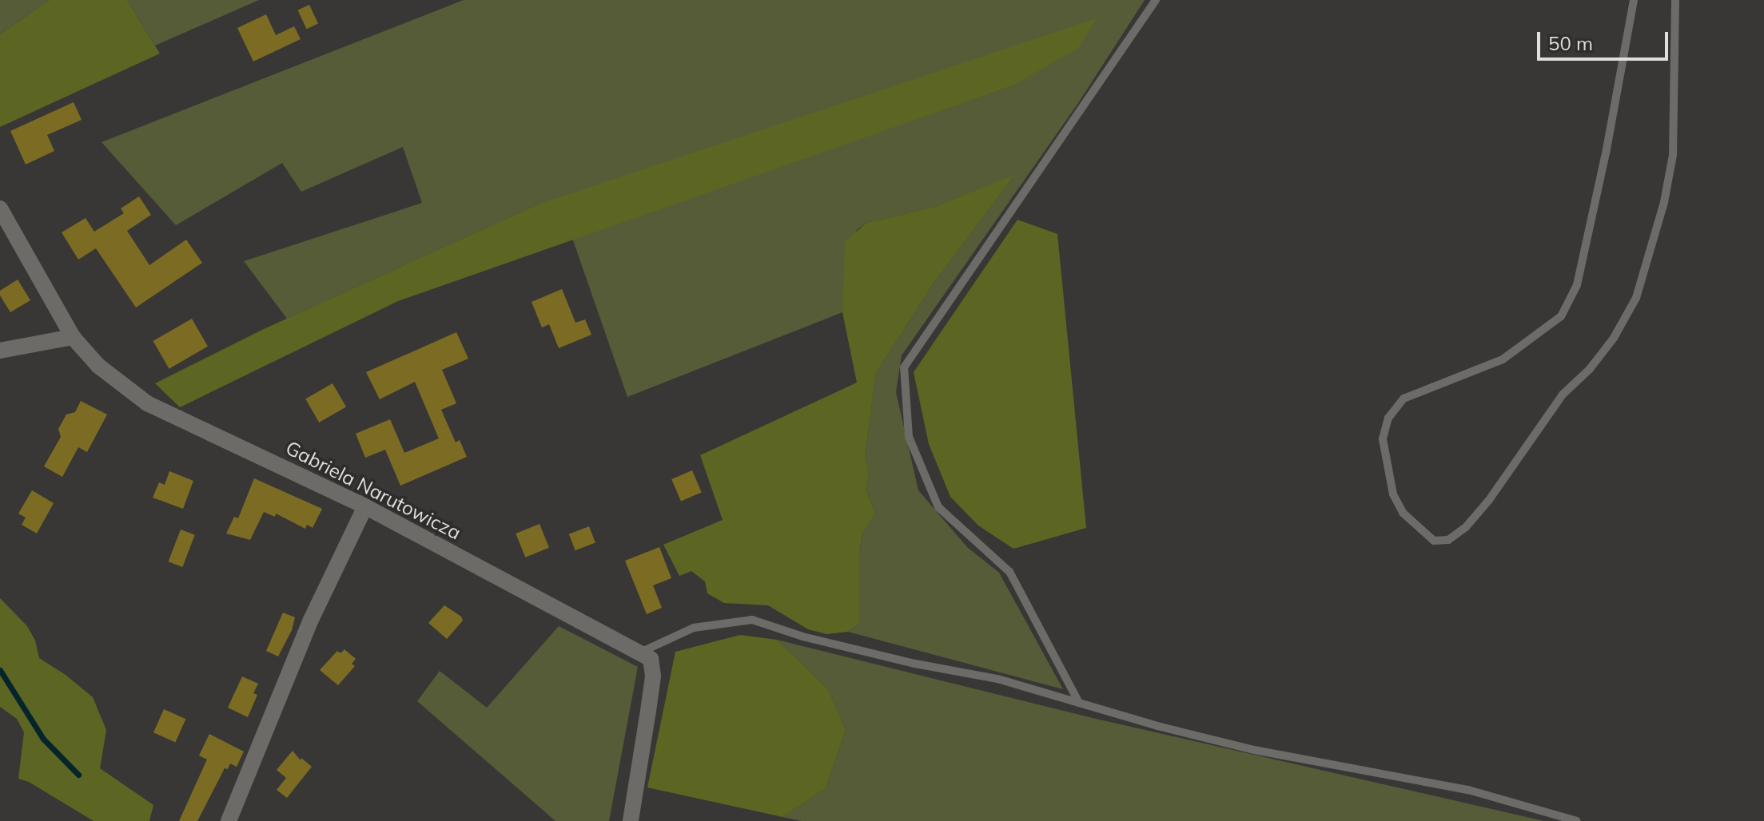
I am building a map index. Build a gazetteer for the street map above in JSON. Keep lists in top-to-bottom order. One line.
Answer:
{"streets":{"street":["Gabriela Narutowicza"]},"scale_bar":"50 m"}
